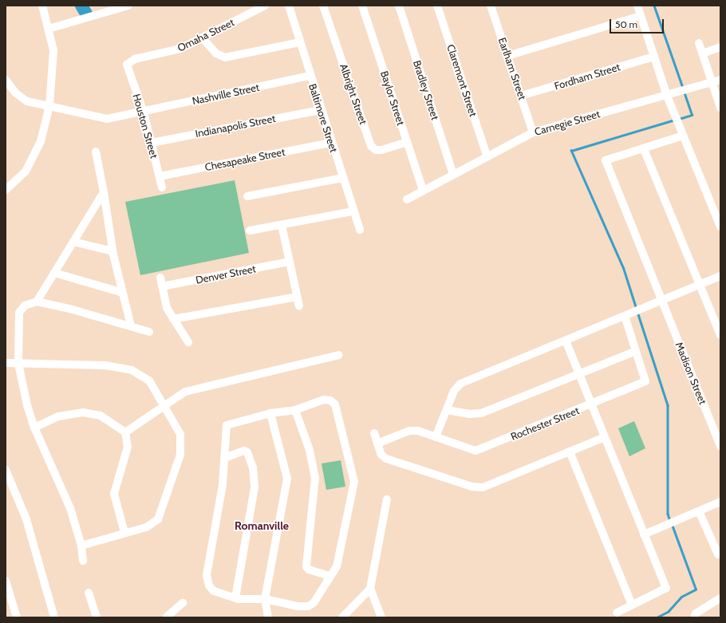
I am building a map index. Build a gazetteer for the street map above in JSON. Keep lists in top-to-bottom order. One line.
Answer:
{"streets":{"street":["Omaha Street","Earlham Street","Fordham Street","Claremont Street","Bradley Street","Nashville Street","Albright Street","Baylor Street","Baltimore Street","Carnegie Street","Houston Street","Indianapolis Street","Chesapeake Street","Denver Street","Madison Street","Rochester Street"]},"crossings":[["Omaha Street","Houston Street"],["Earlham Street","Fordham Street"],["Earlham Street","Carnegie Street"],["Claremont Street","Carnegie Street"],["Bradley Street","Carnegie Street"],["Nashville Street","Baltimore Street"],["Nashville Street","Houston Street"],["Albright Street","Baylor Street"],["Baylor Street","Carnegie Street"],["Baltimore Street","Indianapolis Street"],["Baltimore Street","Chesapeake Street"],["Houston Street","Indianapolis Street"],["Houston Street","Chesapeake Street"]],"districts":["Romanville"],"scale_bar":"50 m"}
